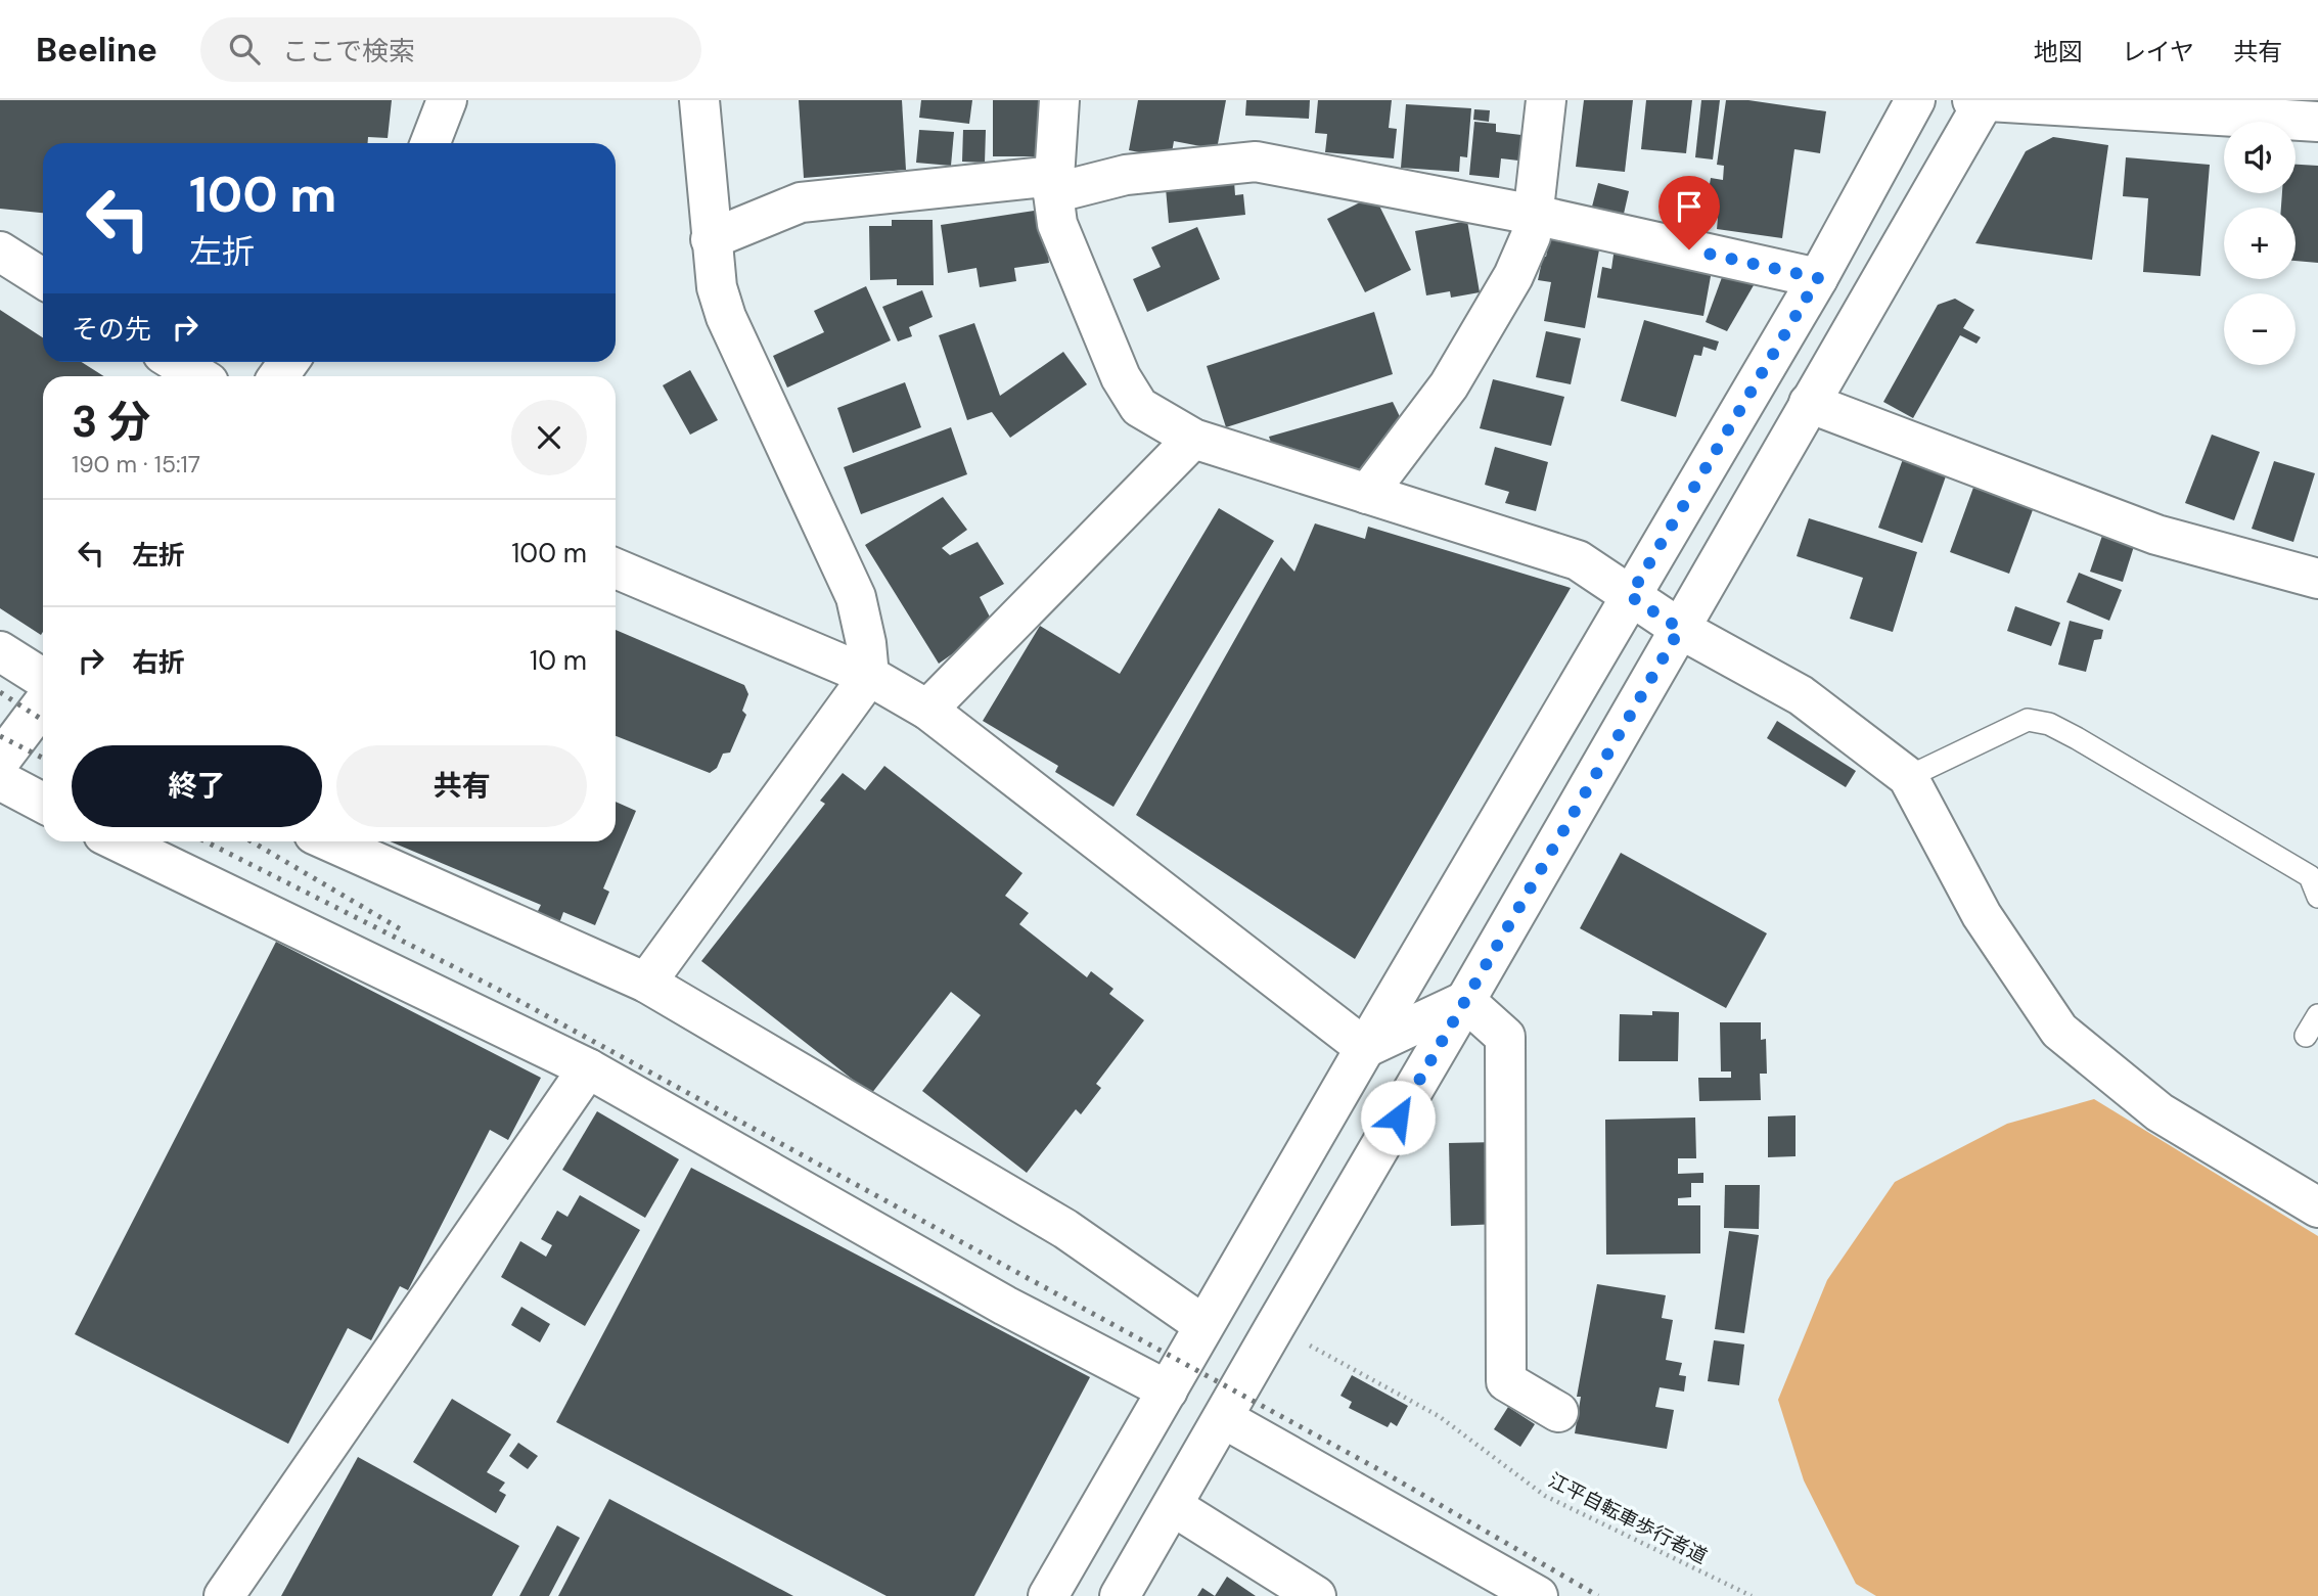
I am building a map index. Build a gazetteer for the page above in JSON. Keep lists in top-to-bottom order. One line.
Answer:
{"streets":{"path":["江平自転車歩行者道"]},"page":{"header":"Beeline","search":"ここで検索","nav":["地図","レイヤ","共有"],"map_buttons":["+","−"],"turn":["100 m","左折"],"then":"その先","heading":["3 分","190 m · 15:17"],"list":[{"name":"左折","value":"100 m"},{"name":"右折","value":"10 m"}],"buttons":["終了","共有"]}}
